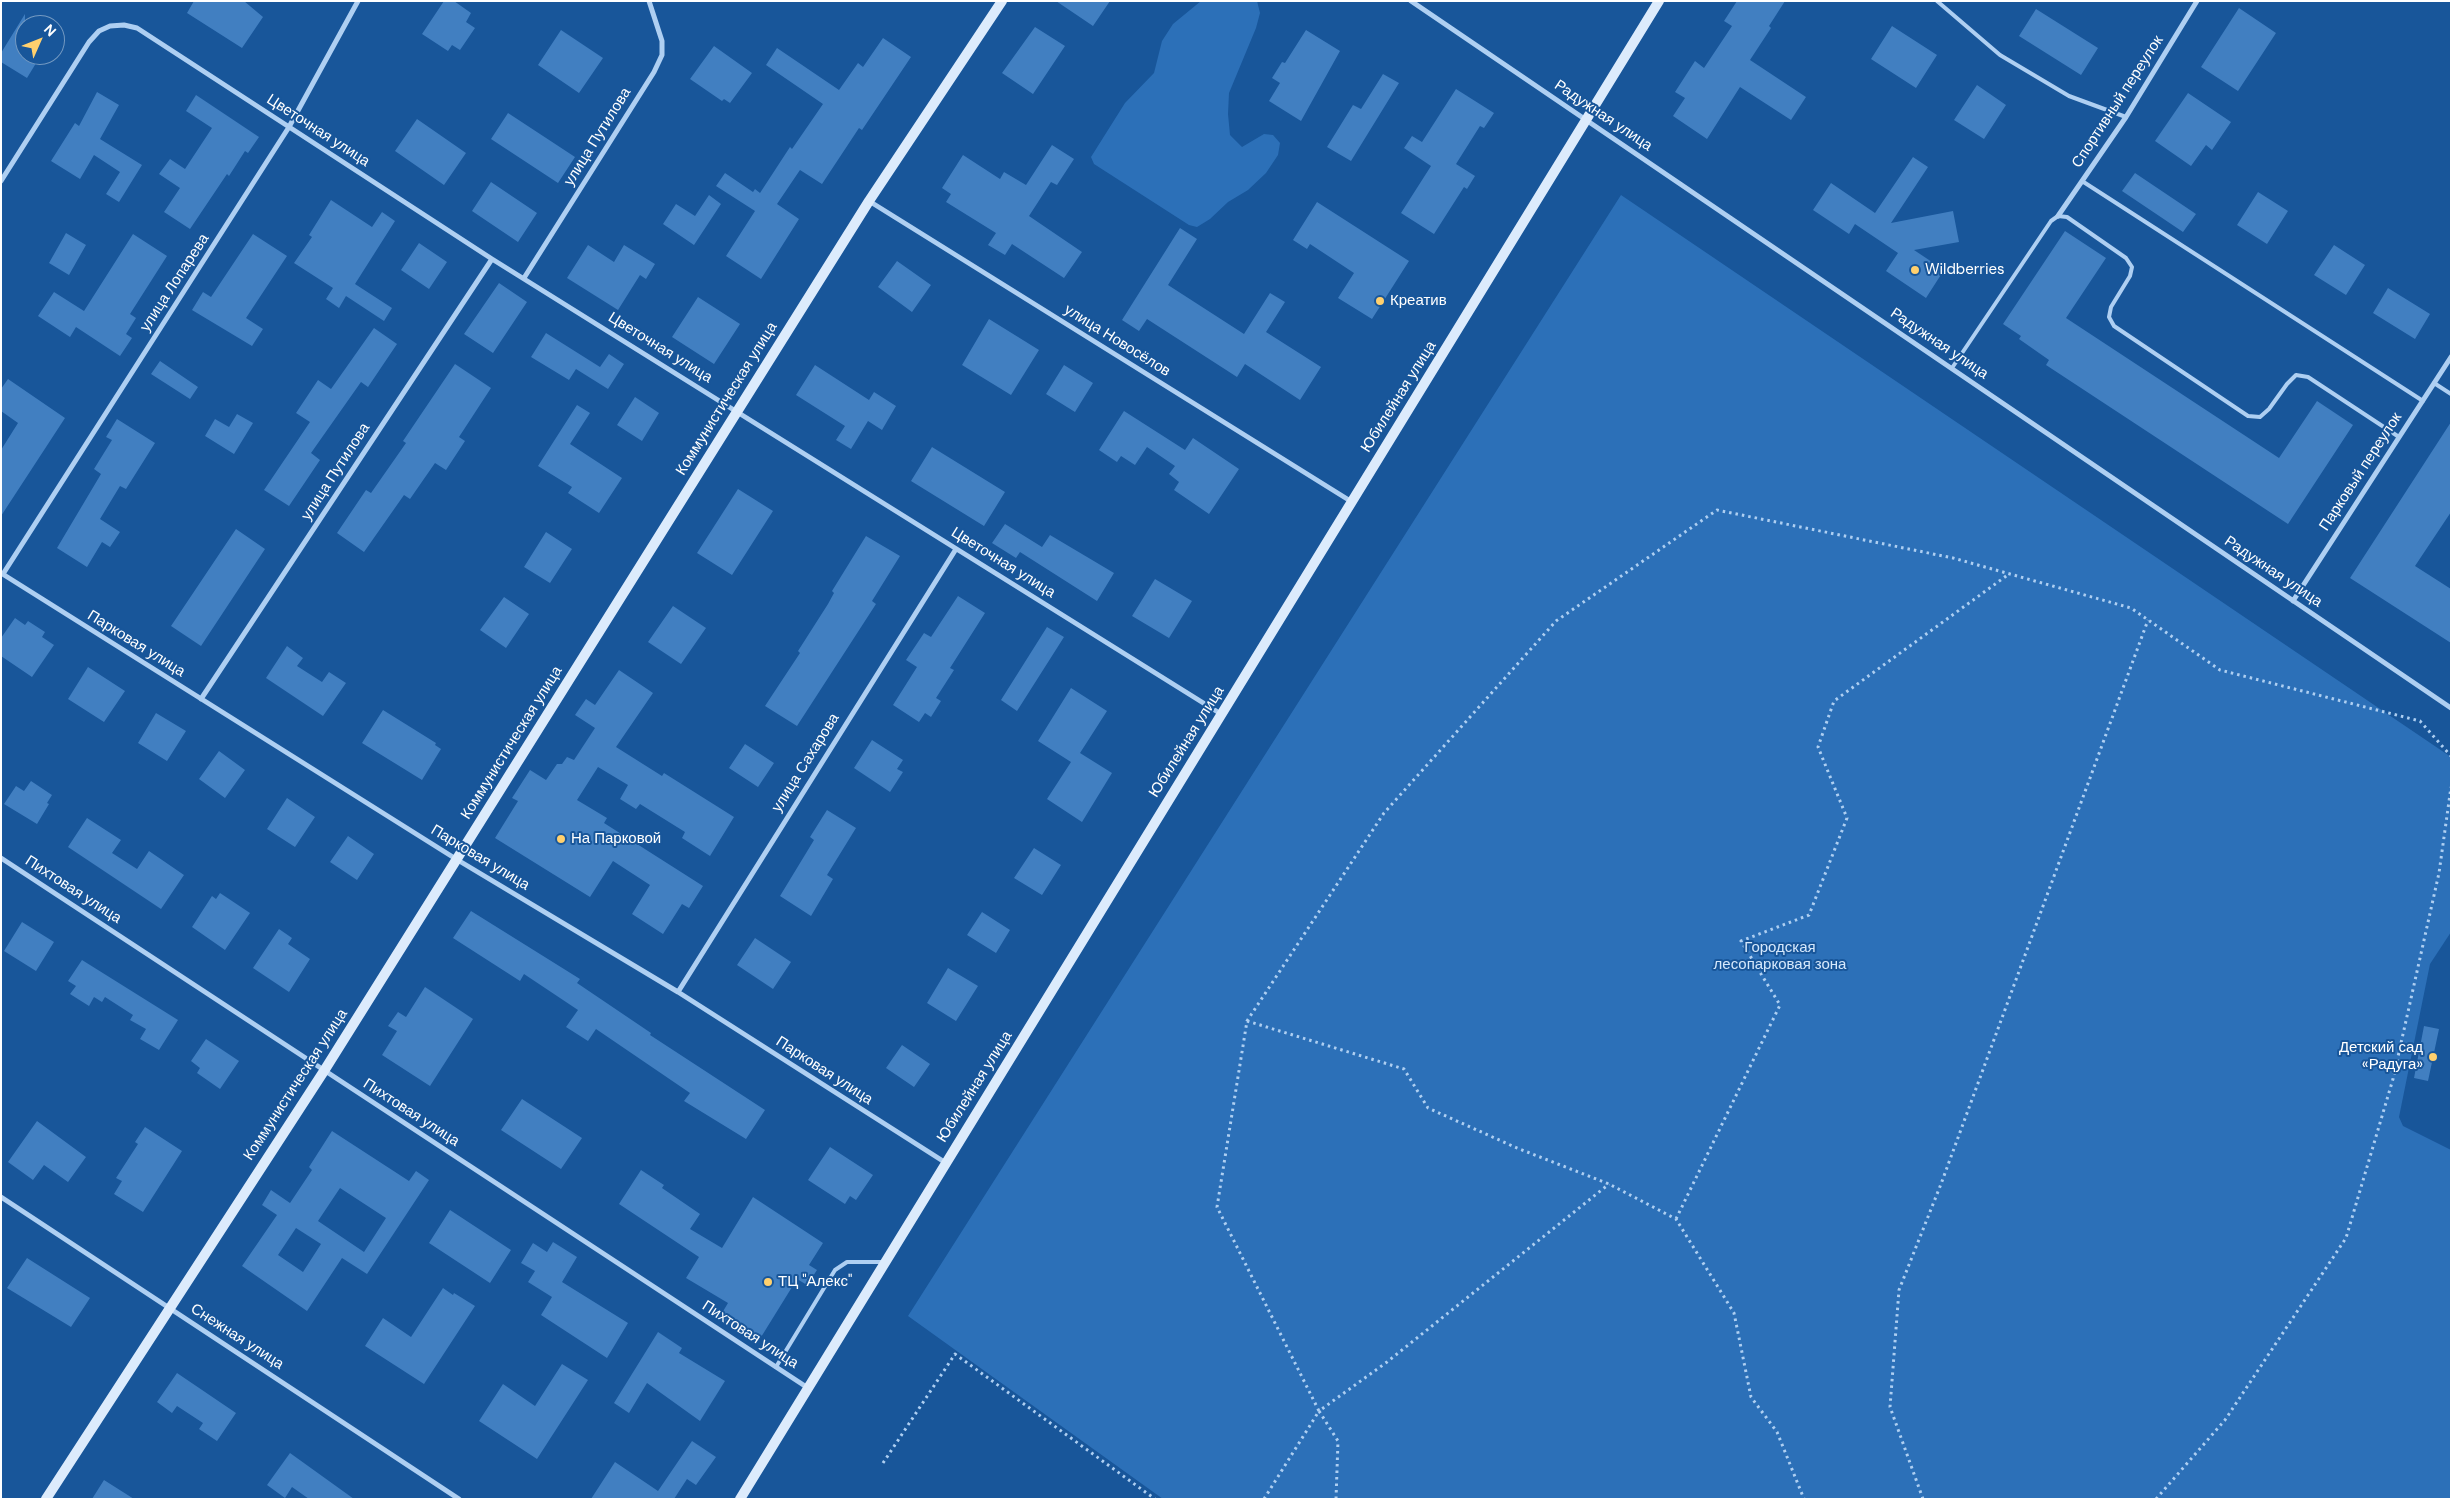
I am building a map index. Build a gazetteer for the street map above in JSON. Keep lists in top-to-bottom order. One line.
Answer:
{"streets":{"street":["Спортивный переулок","Радужная улица","Цветочная улица","улица Путилова","улица Лопарева","улица Новосёлов","Юбилейная улица","Коммунистическая улица","Парковый переулок","Парковая улица","улица Сахарова","Пихтовая улица","Снежная улица"]},"crossings":[["Радужная улица","Юбилейная улица"],["Радужная улица","Парковый переулок"],["Цветочная улица","улица Путилова"],["Цветочная улица","улица Лопарева"],["Цветочная улица","Юбилейная улица"],["Цветочная улица","Коммунистическая улица"],["Цветочная улица","улица Сахарова"],["улица Путилова","Парковая улица"],["улица Лопарева","Парковая улица"],["улица Новосёлов","Юбилейная улица"],["улица Новосёлов","Коммунистическая улица"],["Юбилейная улица","Парковая улица"],["Юбилейная улица","Пихтовая улица"],["Коммунистическая улица","Парковая улица"],["Коммунистическая улица","Пихтовая улица"],["Коммунистическая улица","Снежная улица"],["Парковая улица","улица Сахарова"]],"parks":["Городская лесопарковая зона"],"places":["Wildberries","Креатив","На Парковой","Детский сад «Радуга»","ТЦ \"Алекс\""],"north":"top right"}
